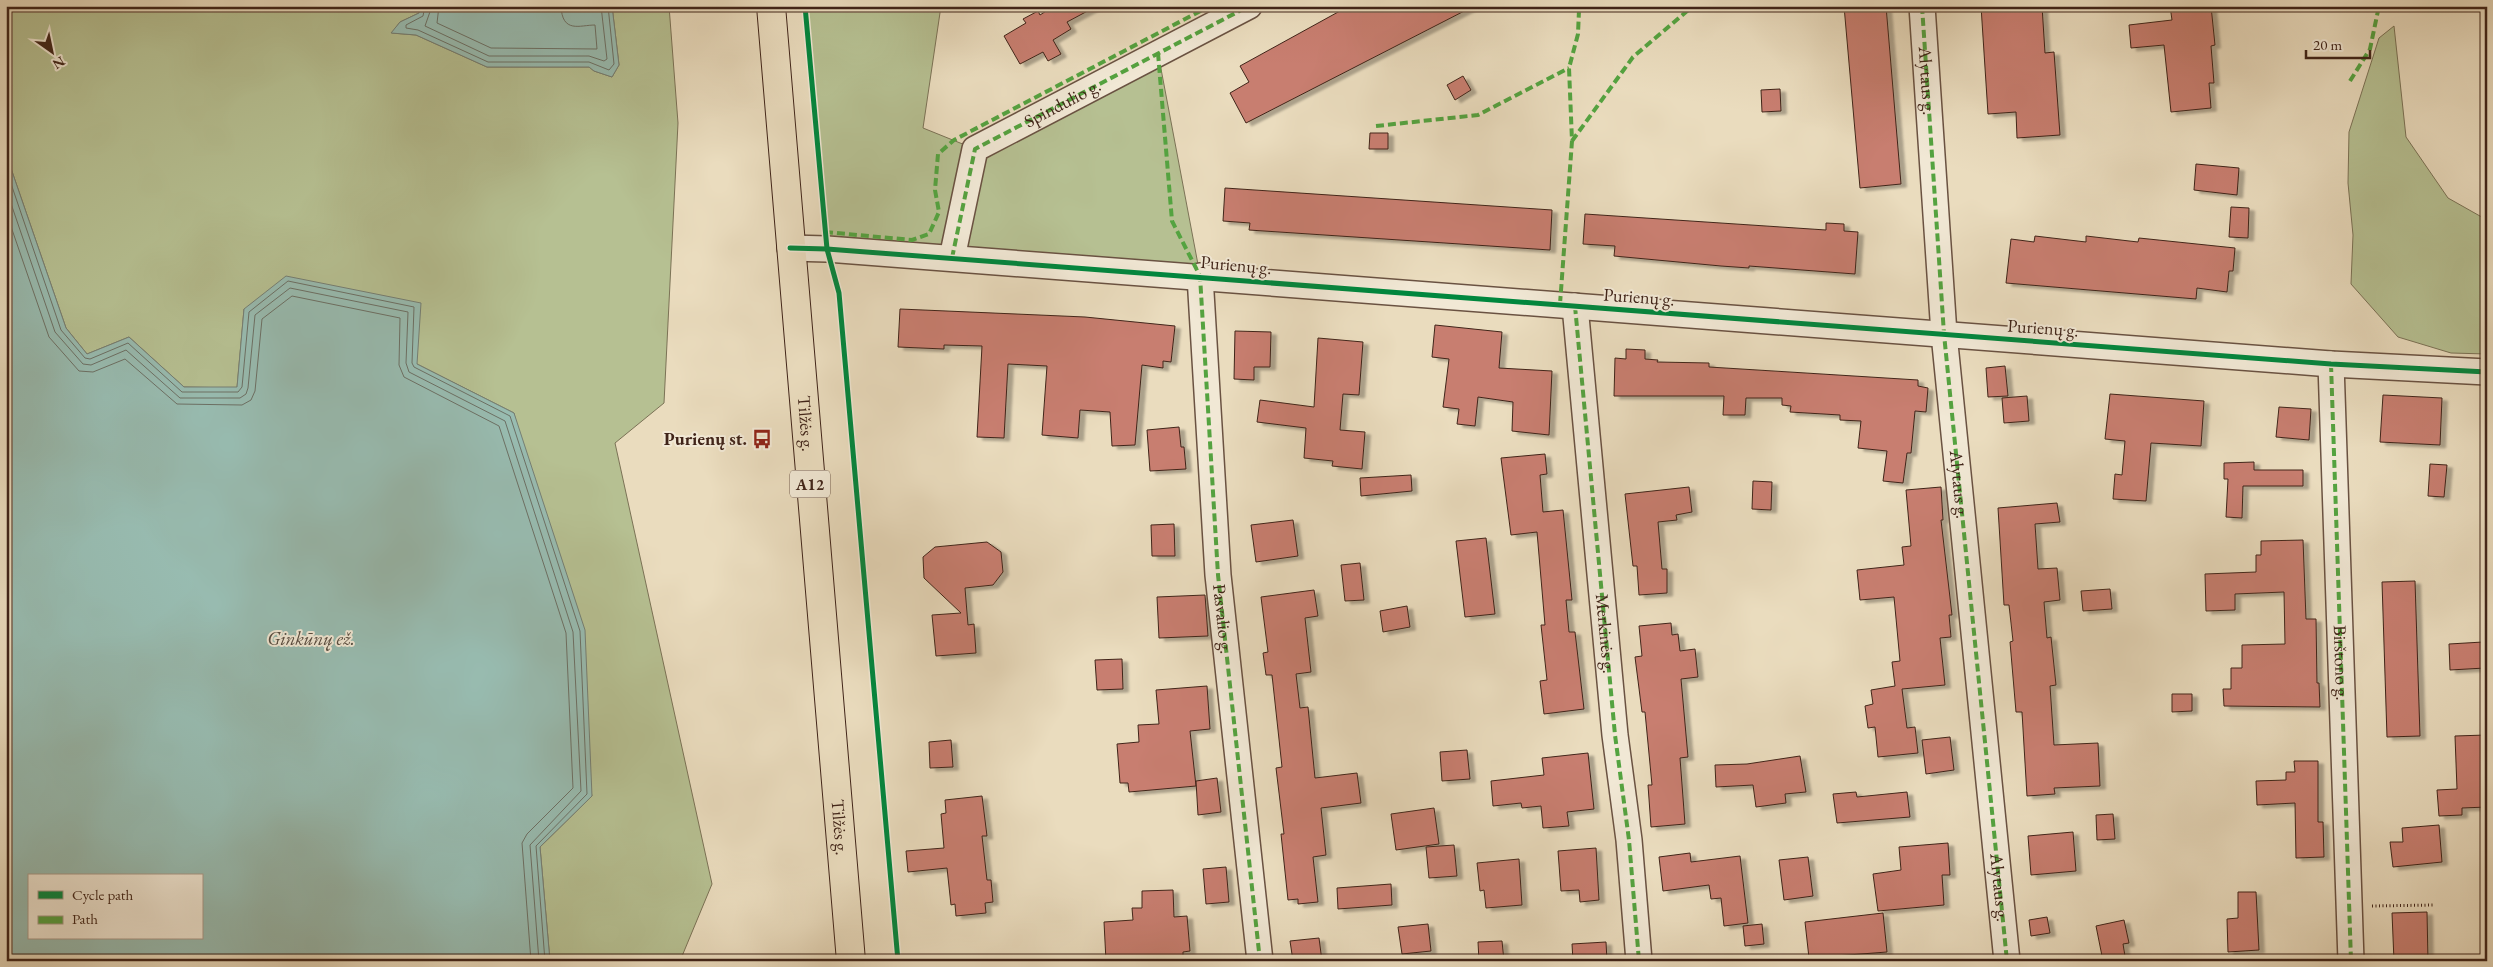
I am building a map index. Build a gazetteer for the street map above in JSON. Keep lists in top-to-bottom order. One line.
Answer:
{"streets":{"highway":["Tilžės g.","A12"],"street":["Alytaus g.","Spindulio g.","Purienų g.","Pasvalio g.","Merkinės g.","Birštono g."]},"crossings":[["Alytaus g.","Purienų g."],["Spindulio g.","Purienų g."],["Purienų g.","Tilžės g."],["Purienų g.","Pasvalio g."],["Purienų g.","Merkinės g."],["Purienų g.","Birštono g."]],"water":["Ginkūnų ež."],"places":{"bus stop":["Purienų st."]},"legend":["Cycle path","Path"],"scale_bar":"20 m","north":"bottom right"}
